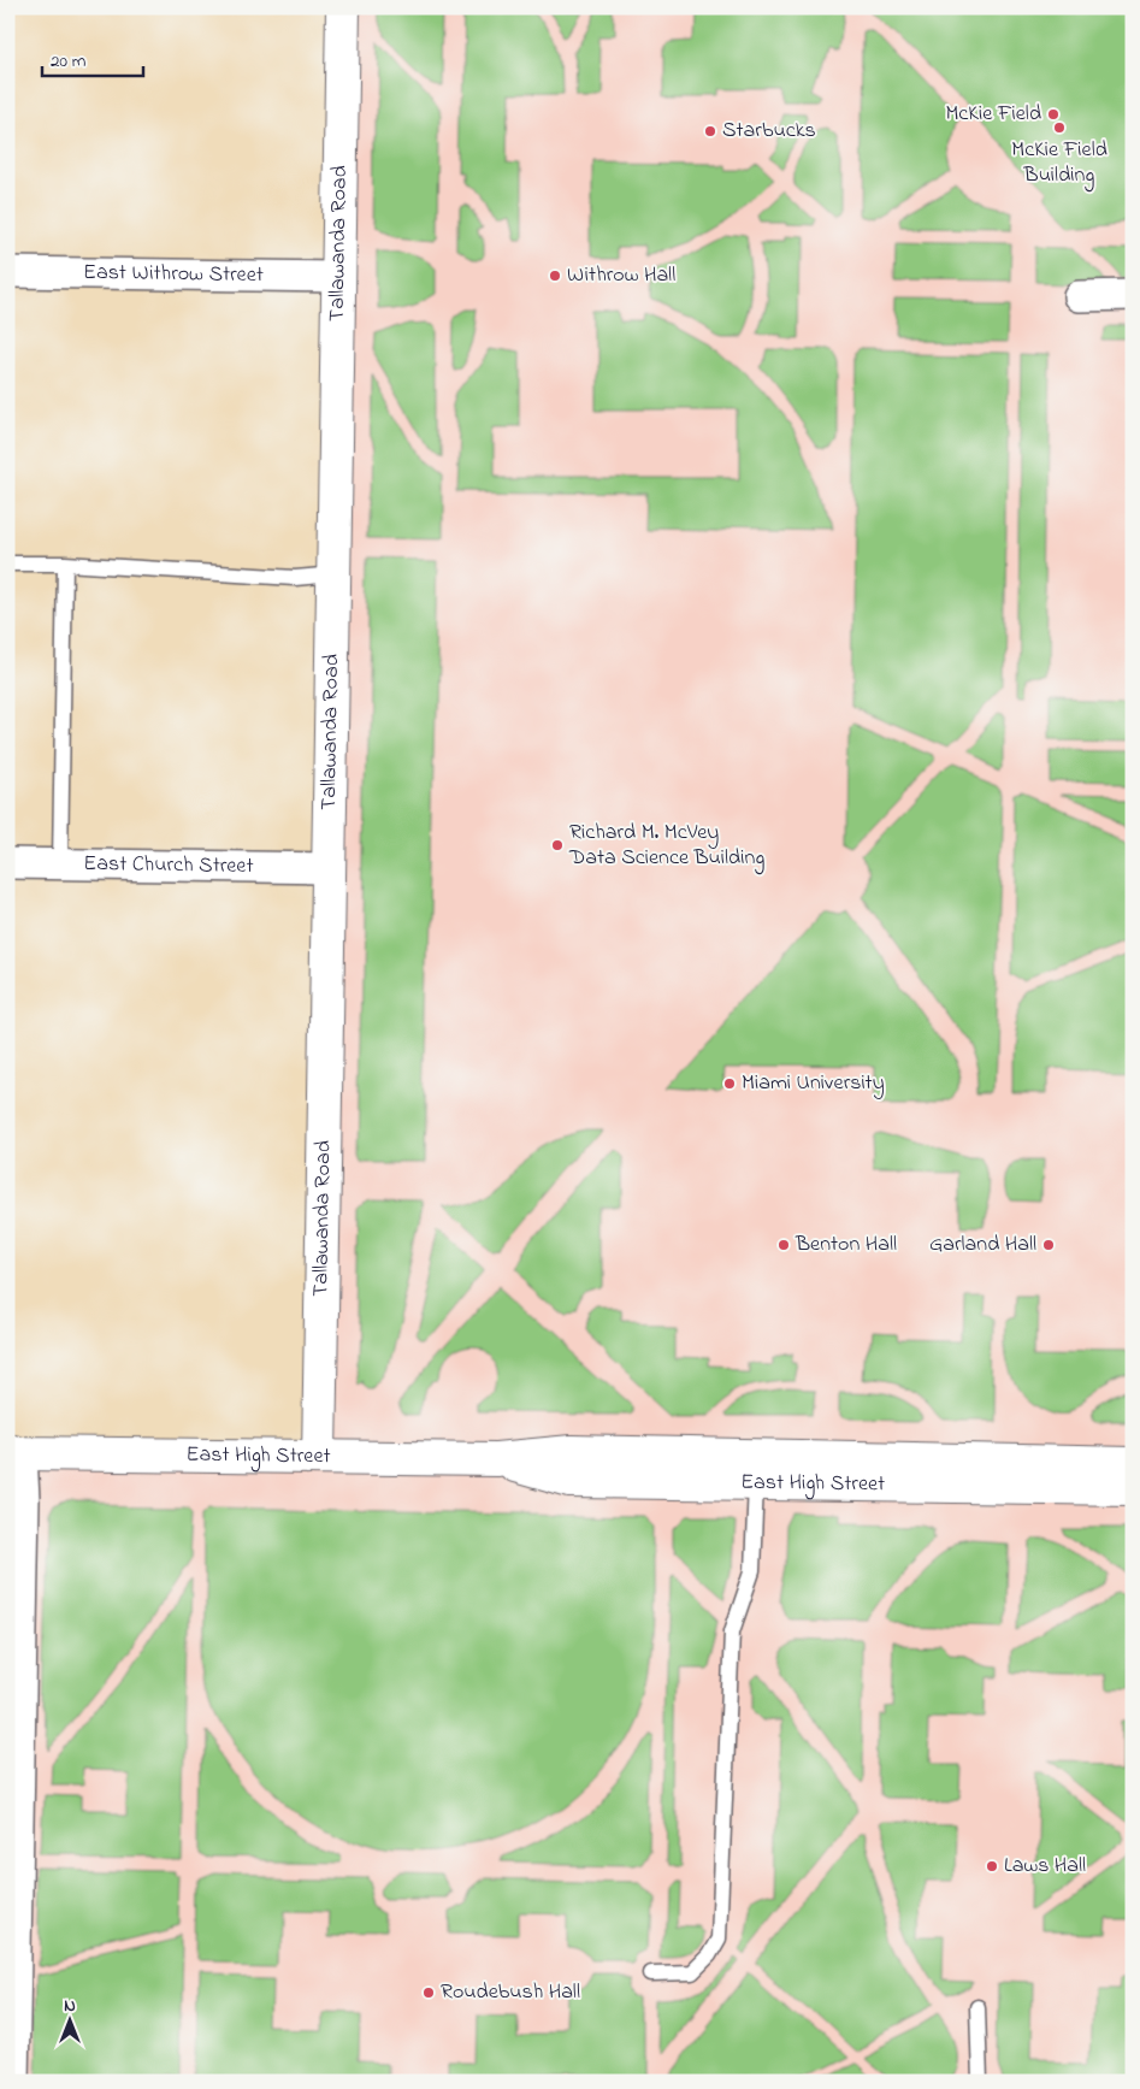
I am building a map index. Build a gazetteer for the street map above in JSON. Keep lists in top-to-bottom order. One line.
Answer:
{"streets":{"main road":["Tallawanda Road","East High Street"],"street":["East Withrow Street","East Church Street"]},"crossings":[["Tallawanda Road","East Withrow Street"],["Tallawanda Road","East Church Street"],["Tallawanda Road","East High Street"]],"places":["McKie Field","McKie Field Building","Starbucks","Withrow Hall","Richard M. McVey Data Science Building","Miami University","Benton Hall","Garland Hall","Laws Hall","Roudebush Hall"],"scale_bar":"20 m","north":"top"}
